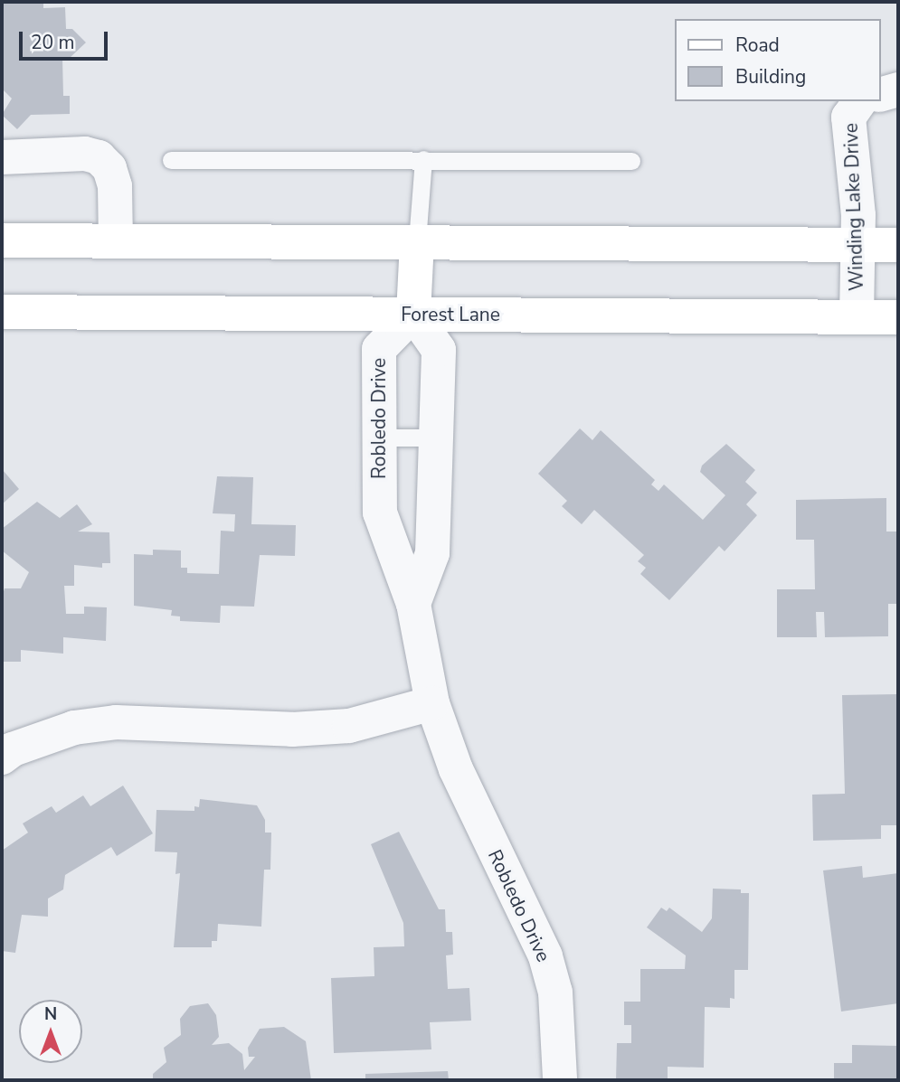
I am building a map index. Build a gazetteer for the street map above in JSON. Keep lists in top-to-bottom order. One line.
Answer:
{"streets":{"main road":["Forest Lane"],"street":["Winding Lake Drive","Robledo Drive"]},"crossings":[["Winding Lake Drive","Forest Lane"],["Forest Lane","Robledo Drive"]],"legend":["Road","Building"],"scale_bar":"20 m","north":"top"}
